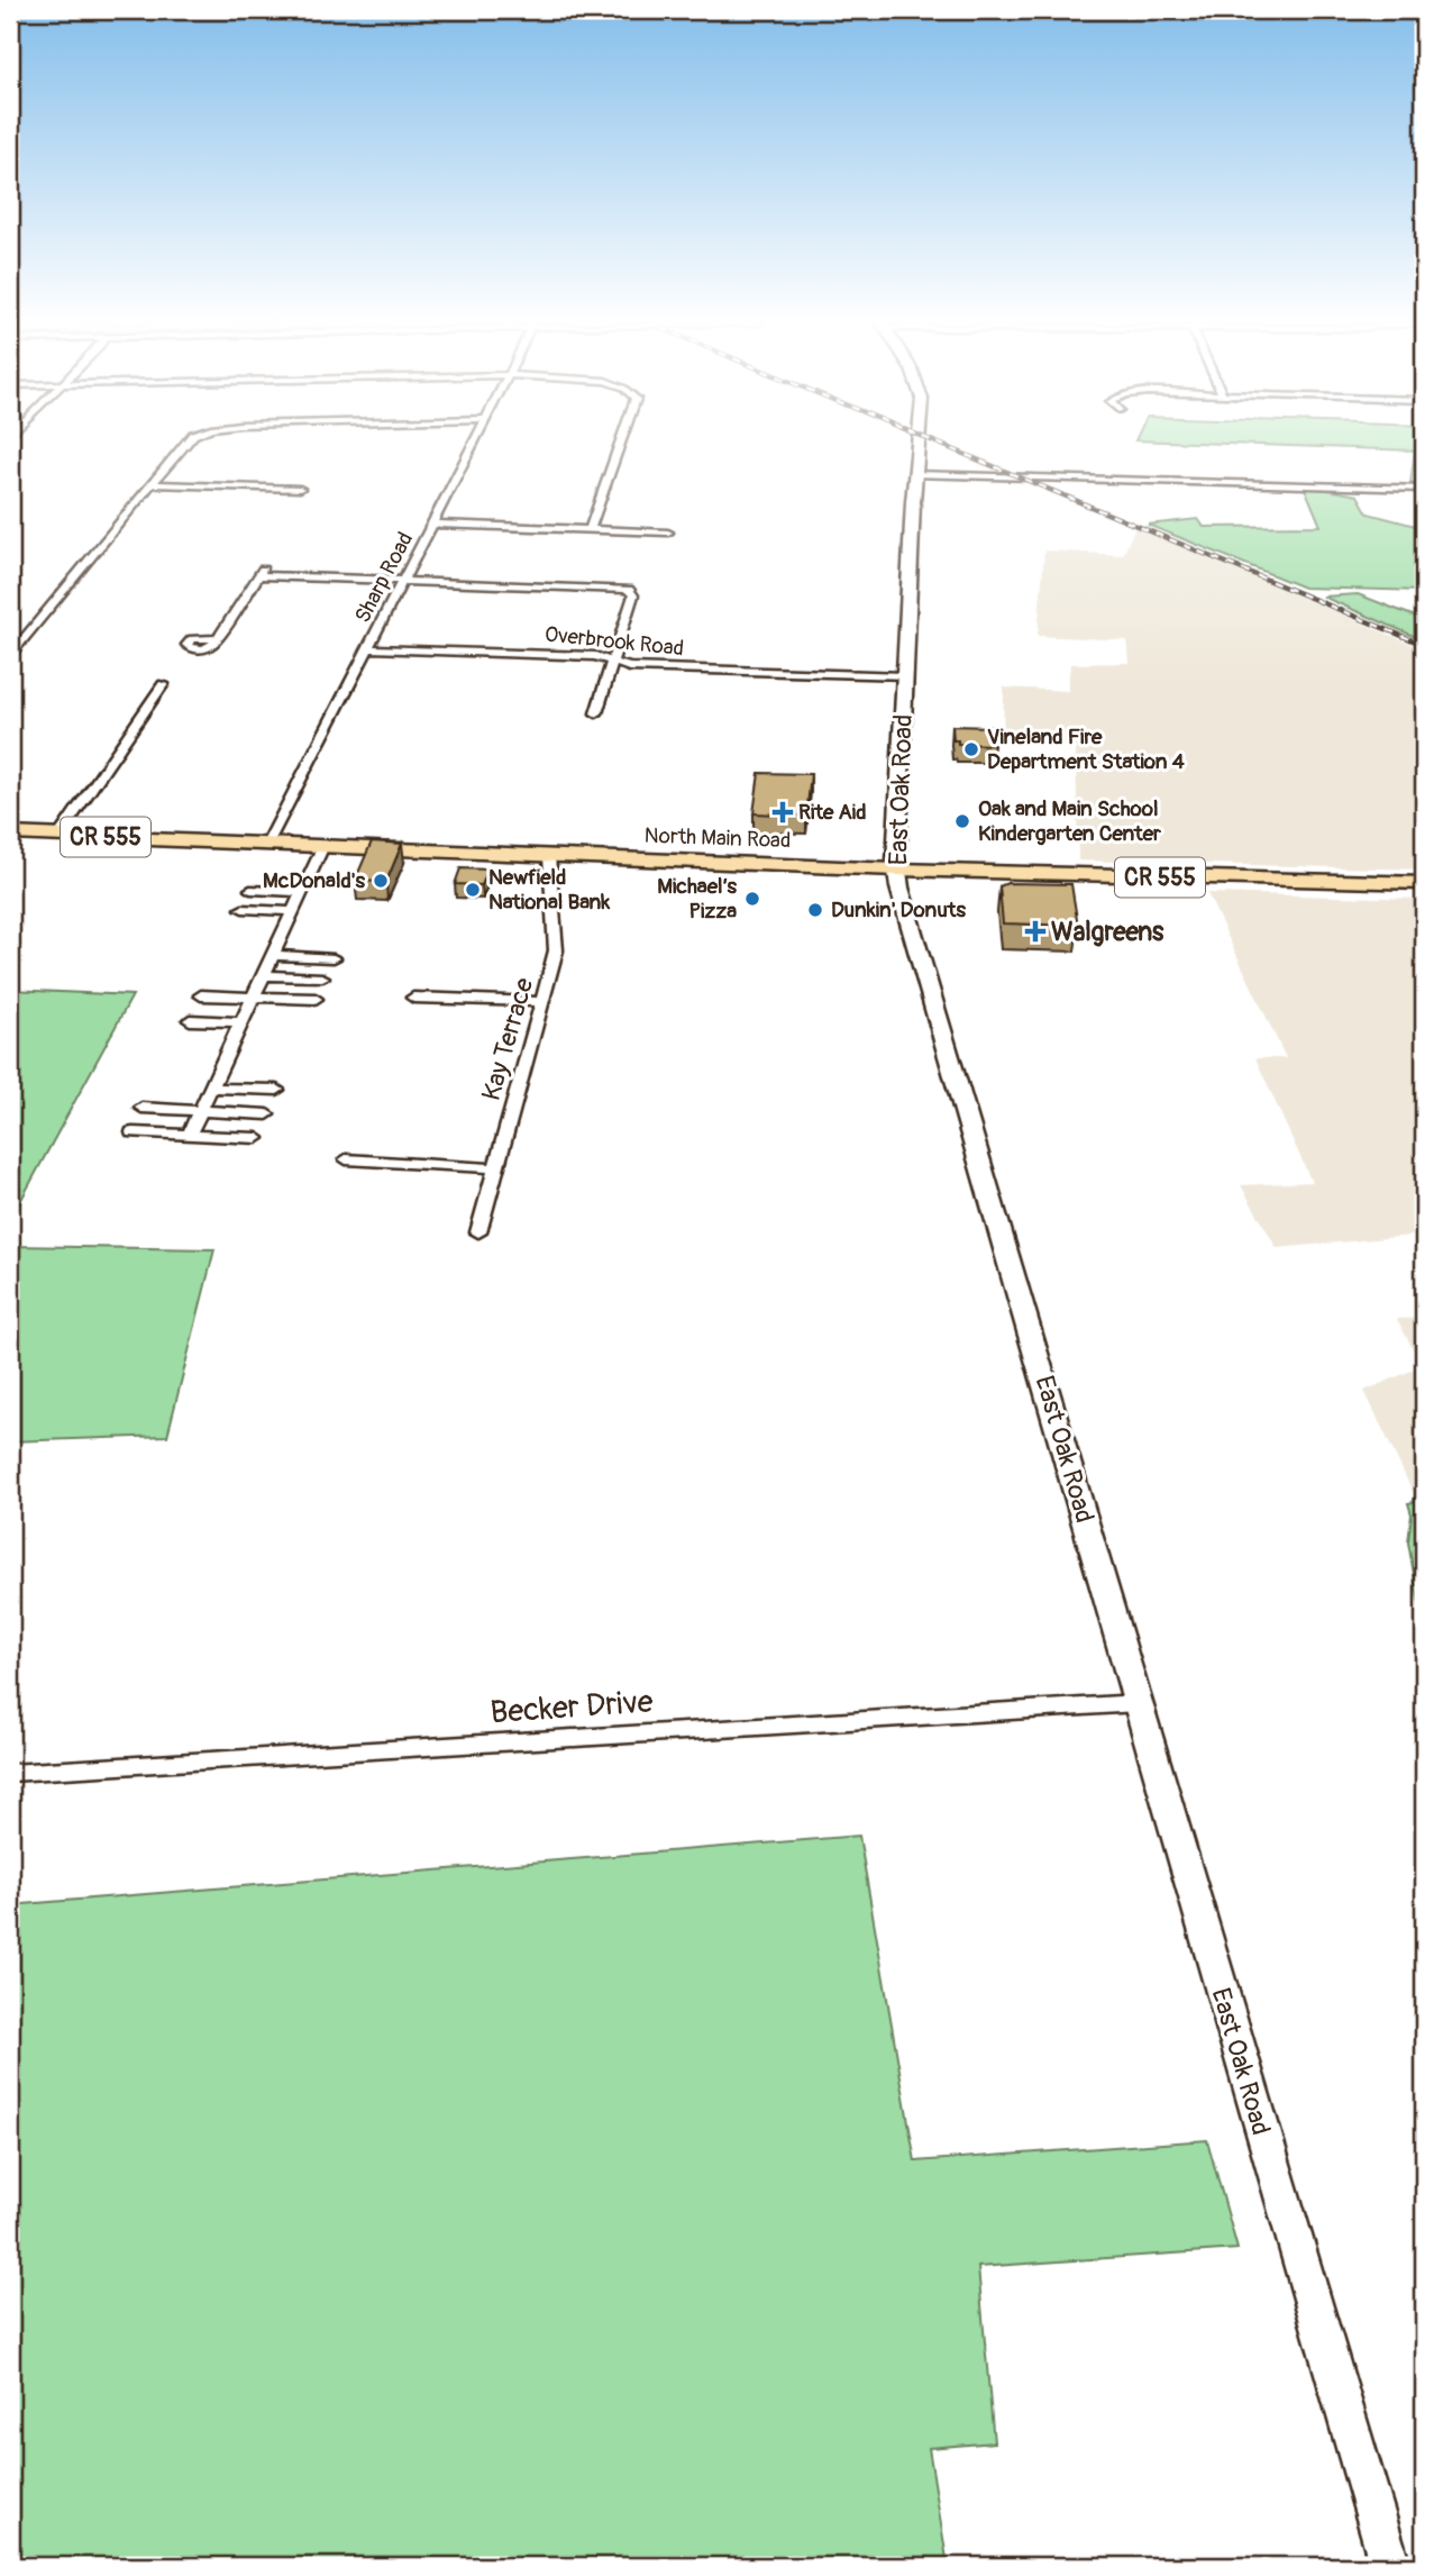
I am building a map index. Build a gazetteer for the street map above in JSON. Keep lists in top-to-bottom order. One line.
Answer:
{"streets":{"main road":["CR 555","North Main Road"],"street":["Sharp Road","Overbrook Road","East Oak Road","Kay Terrace","Becker Drive"]},"crossings":[["Sharp Road","Overbrook Road"],["Sharp Road","North Main Road"],["Overbrook Road","East Oak Road"],["East Oak Road","North Main Road"],["East Oak Road","Becker Drive"],["North Main Road","Kay Terrace"]],"places":{"other":["Vineland Fire Department Station 4","Oak and Main School Kindergarten Center","McDonald's","Newfield National Bank","Michael’s Pizza","Dunkin' Donuts"],"health":["Rite Aid","Walgreens"]}}
